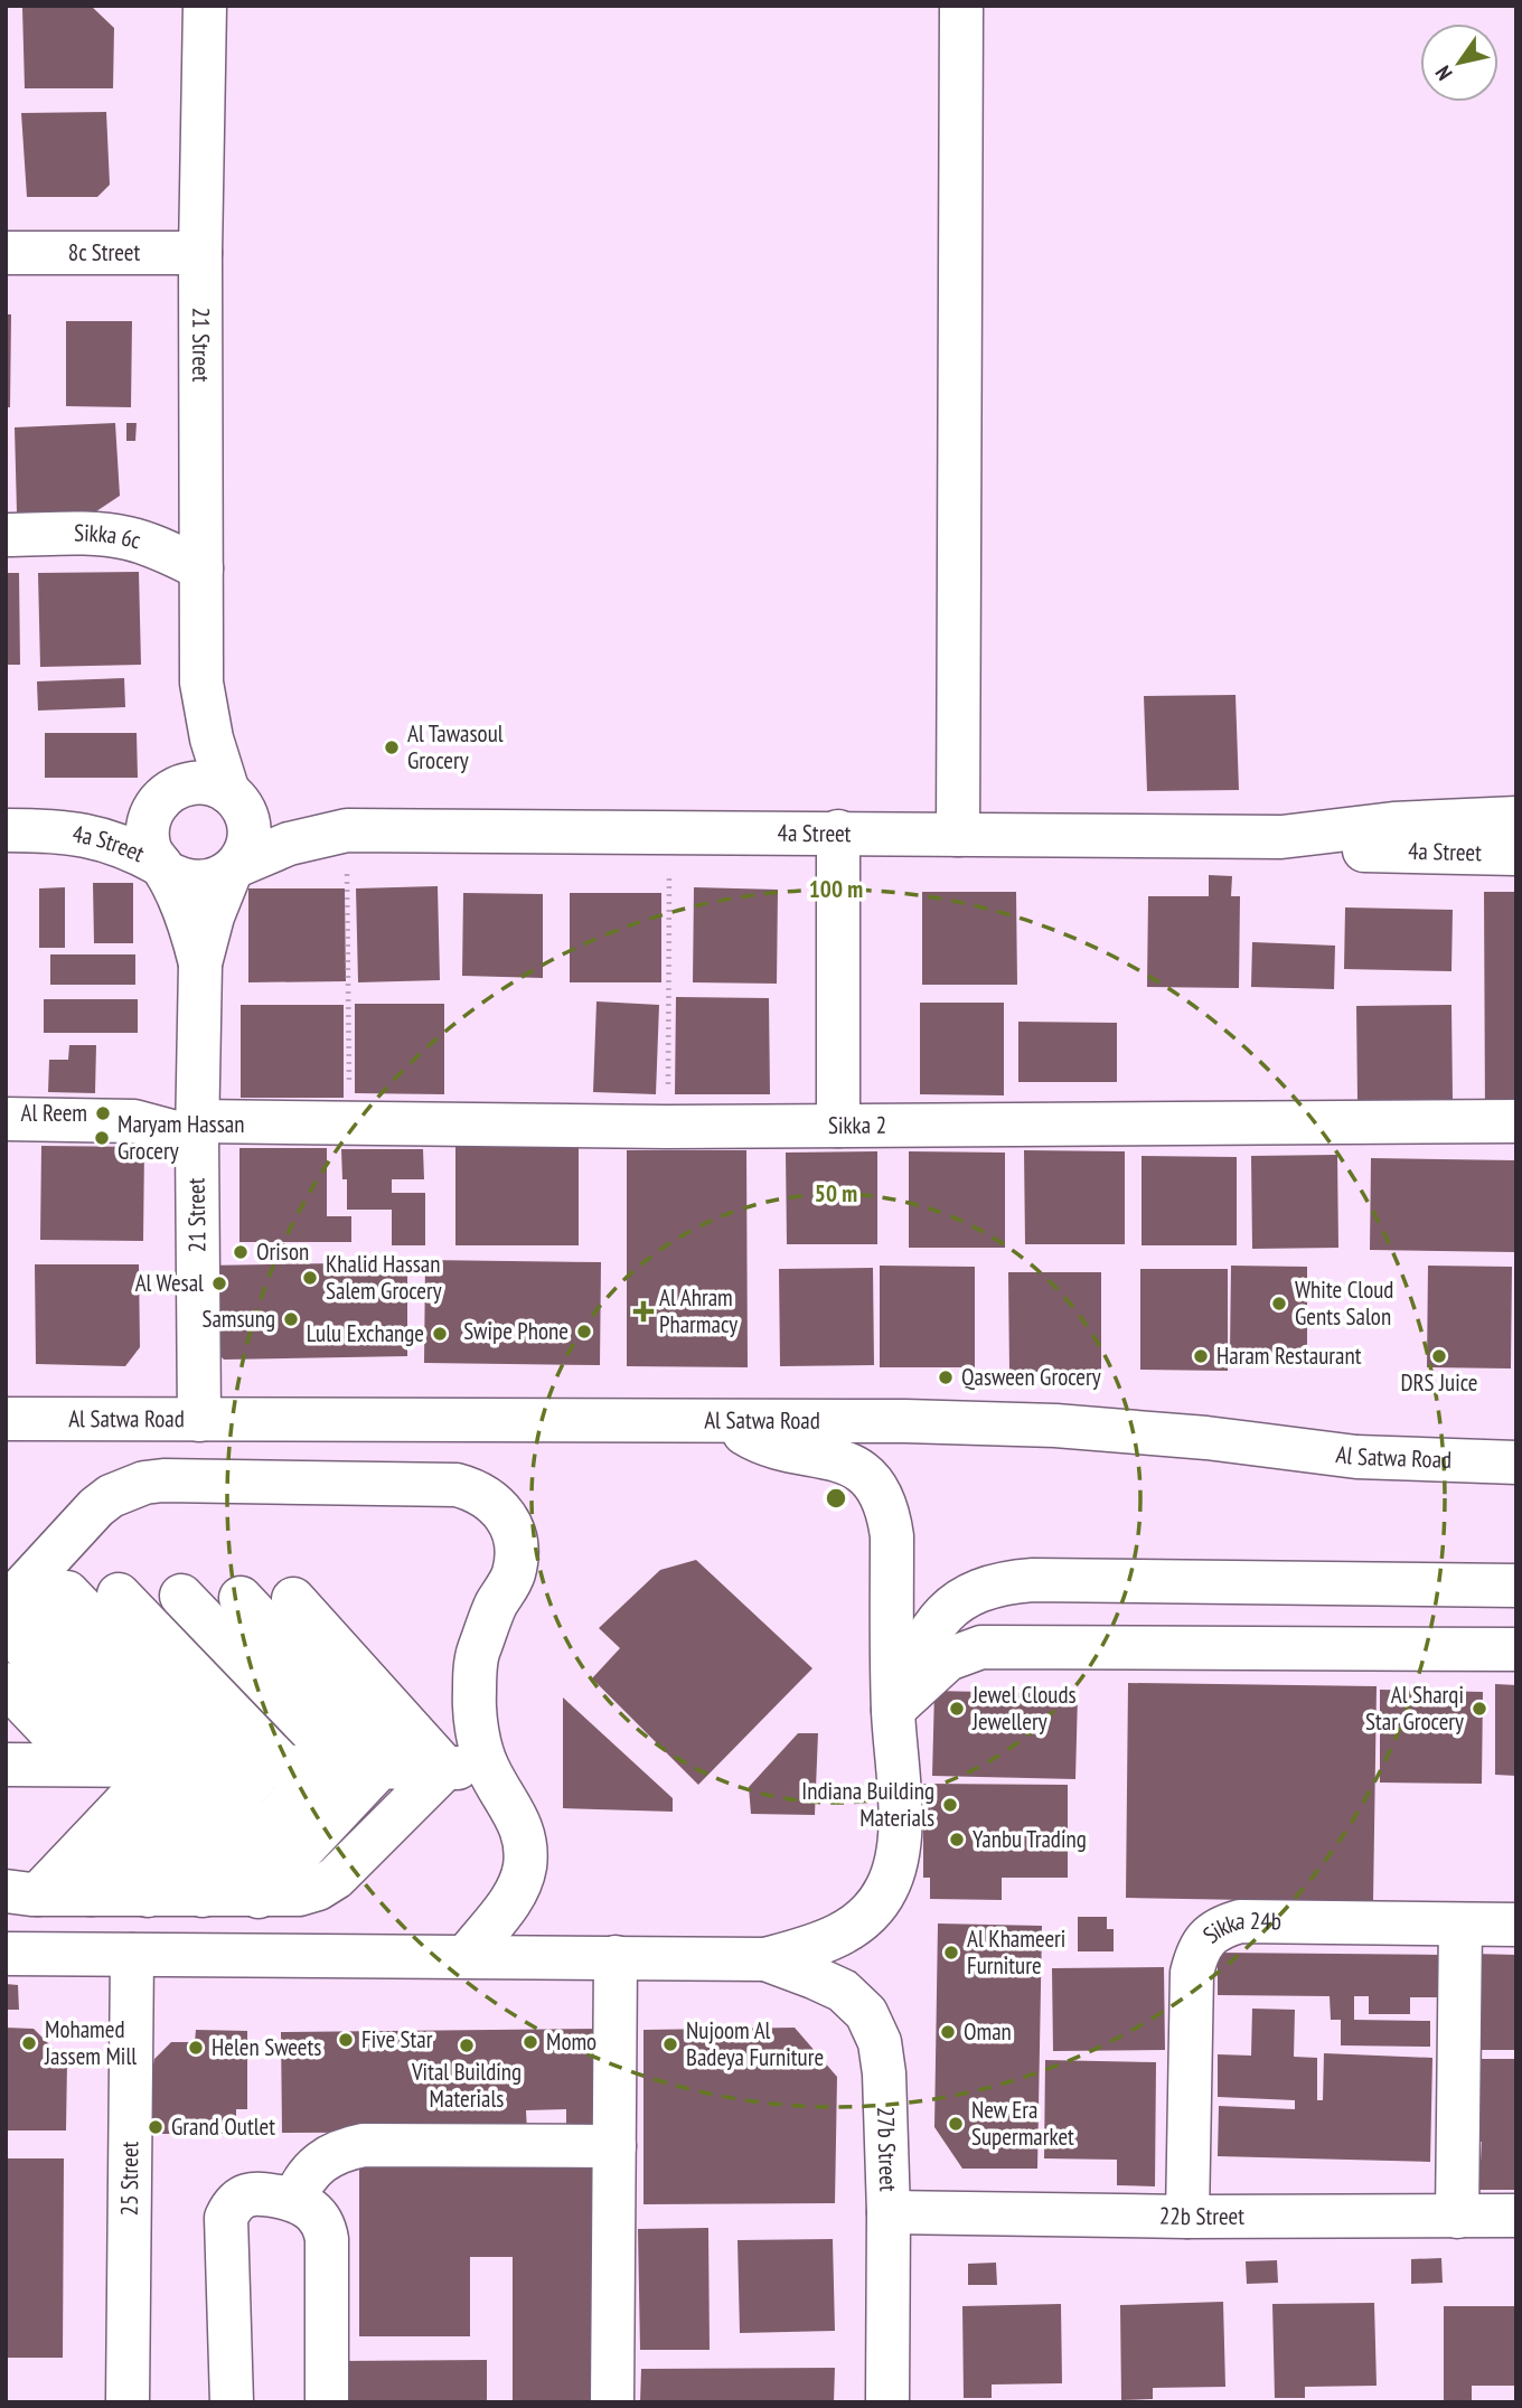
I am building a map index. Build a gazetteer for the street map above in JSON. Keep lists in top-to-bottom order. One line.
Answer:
{"streets":{"street":["8c Street","21 Street","Sikka 6c","4a Street","Sikka 2","Al Satwa Road","Sikka 24b","27b Street","25 Street","22b Street"]},"crossings":[["8c Street","21 Street"],["21 Street","Sikka 6c"],["21 Street","4a Street"],["21 Street","Sikka 2"],["21 Street","Al Satwa Road"],["Sikka 24b","22b Street"],["27b Street","22b Street"]],"places":{"other":["Al Tawasoul Grocery","Al Reem","Maryam Hassan Grocery","Orison","Khalid Hassan Salem Grocery","Al Wesal","White Cloud Gents Salon","Samsung","Swipe Phone","Lulu Exchange","Haram Restaurant","DRS Juice","Qasween Grocery","Jewel Clouds Jewellery","Al Sharqi Star Grocery","Indiana Building Materials","Yanbu Trading","Al Khameeri Furniture","Oman","Five Star","Momo","Mohamed Jassem Mill","Nujoom Al Badeya Furniture","Vital Building Materials","Helen Sweets","New Era Supermarket","Grand Outlet"],"health":["Al Ahram Pharmacy"]},"north":"bottom left","rings":["100 m","50 m"]}
